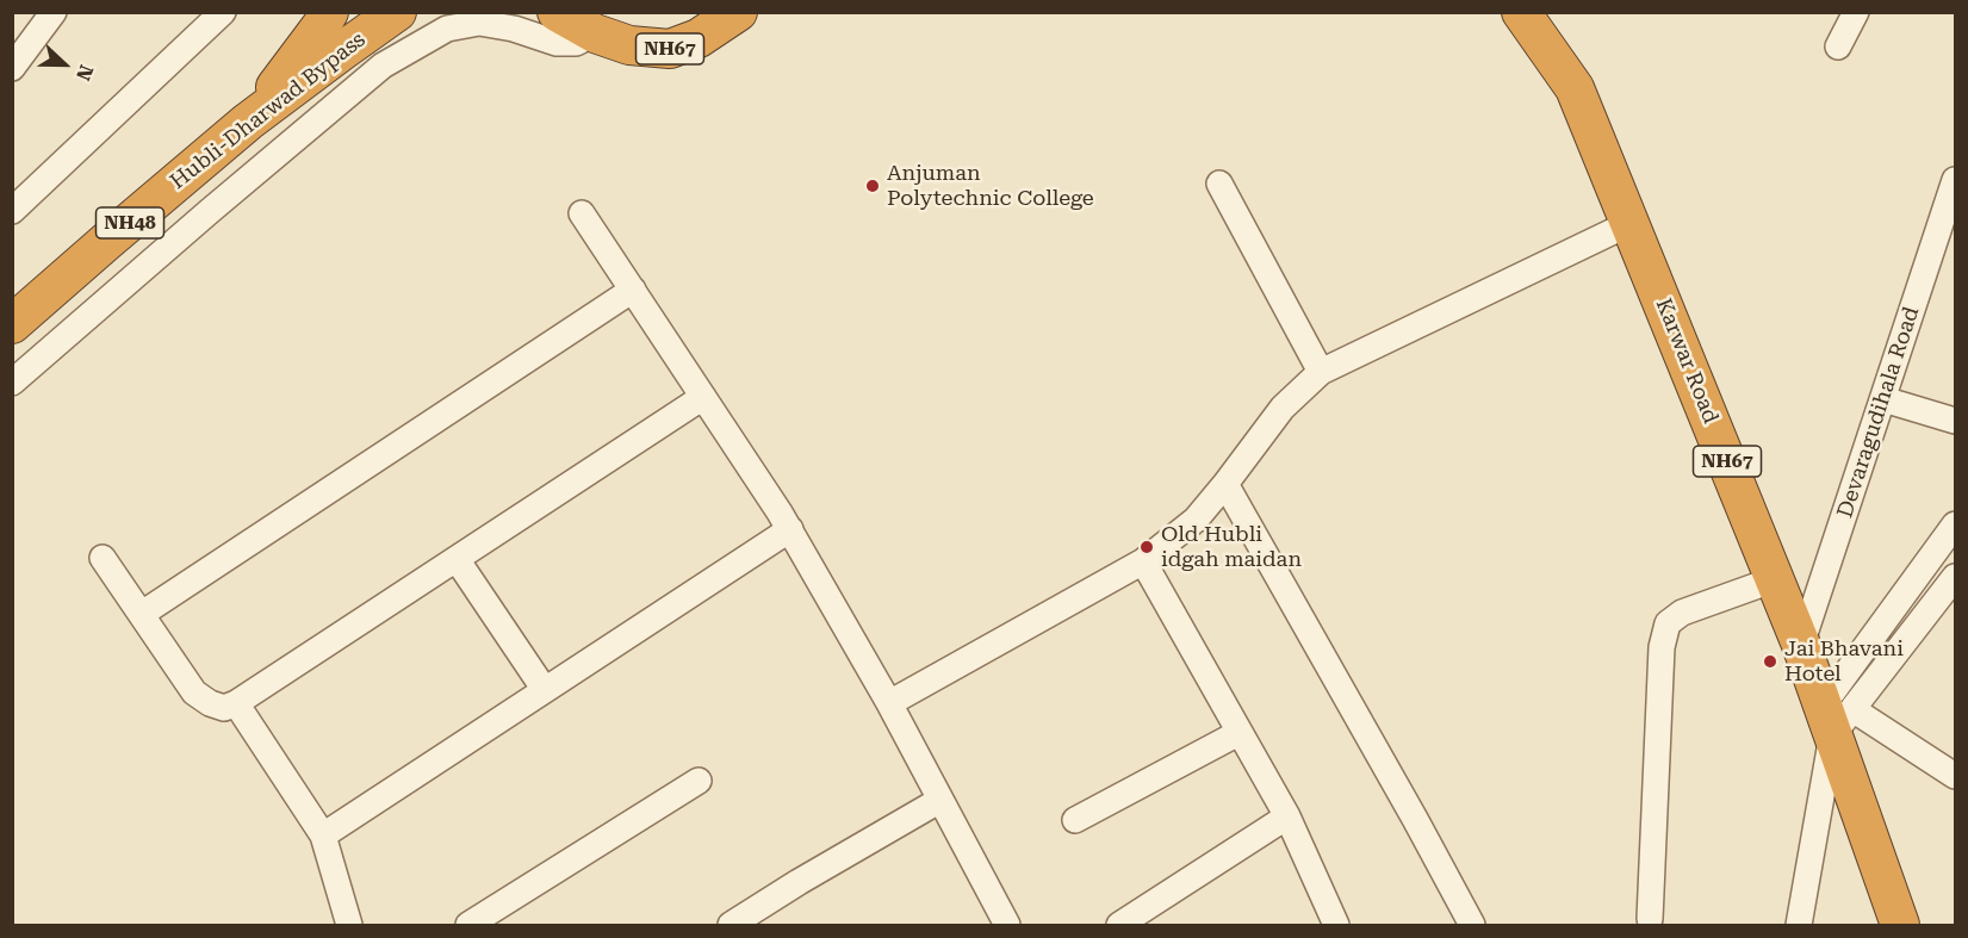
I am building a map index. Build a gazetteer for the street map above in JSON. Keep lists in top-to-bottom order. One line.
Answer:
{"streets":{"highway":["NH67","Hubli-Dharwad Bypass","NH48","Karwar Road"],"street":["Devaragudihala Road"]},"crossings":[["Karwar Road","Devaragudihala Road"]],"places":["Anjuman Polytechnic College","Old Hubli idgah maidan","Jai Bhavani Hotel"],"north":"right"}
